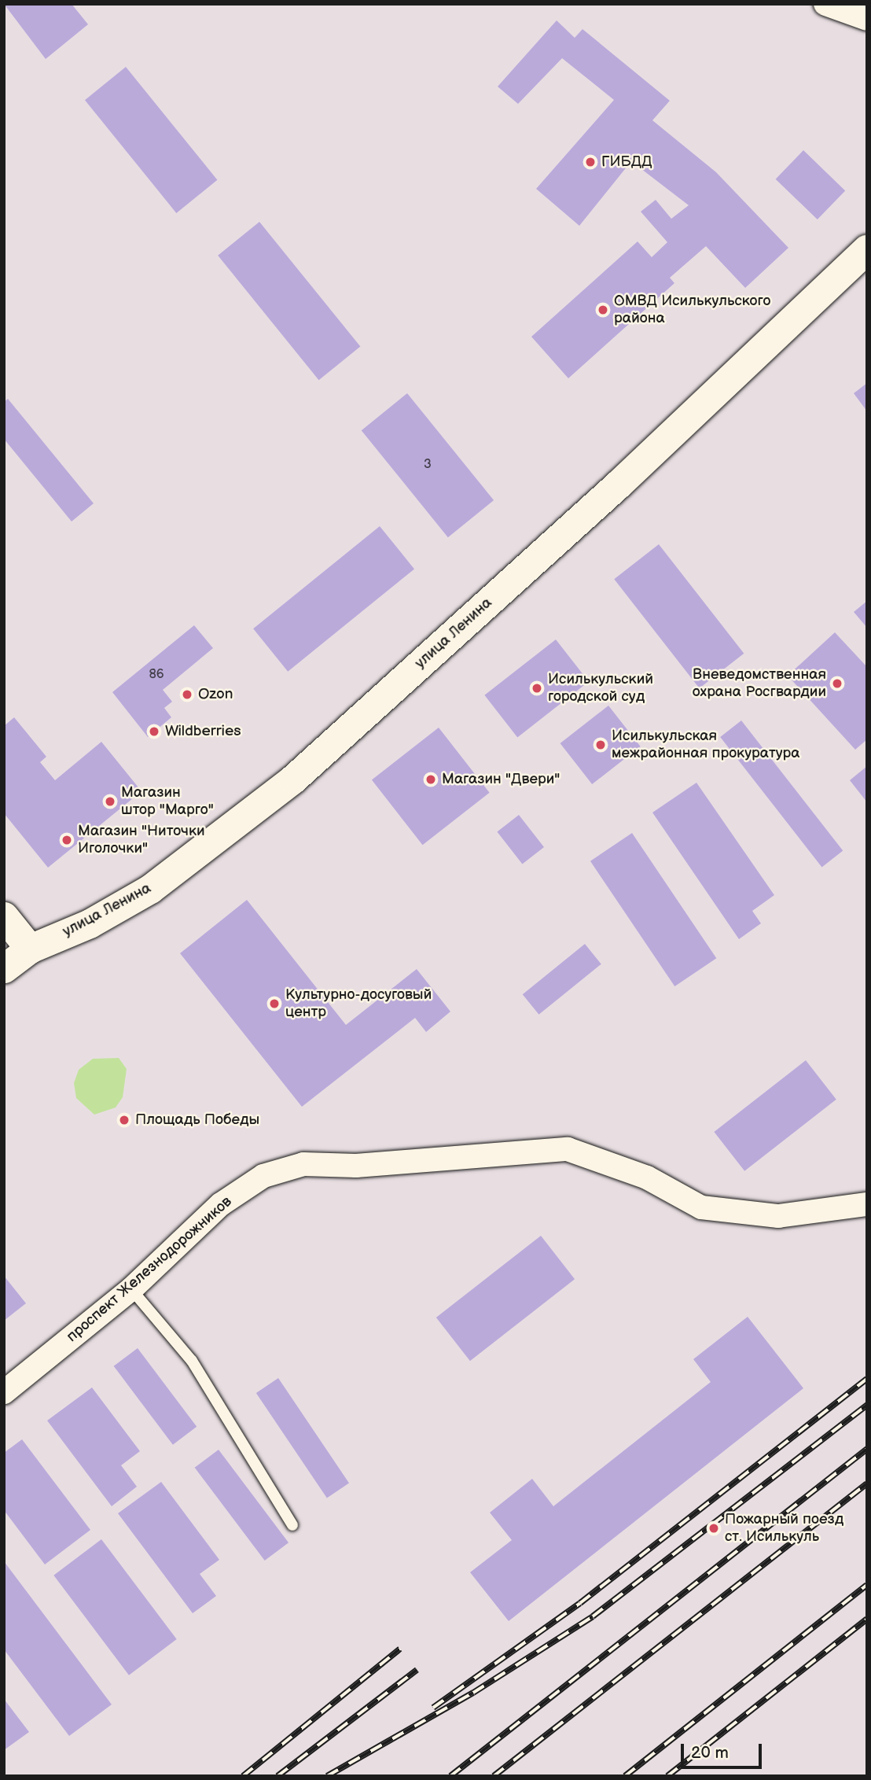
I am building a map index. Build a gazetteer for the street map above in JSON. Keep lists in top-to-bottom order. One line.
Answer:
{"streets":{"street":["улица Ленина","проспект Железнодорожников"]},"places":["ГИБДД","ОМВД Исилькульского района","Вневедомственная охрана Росгвардии","Исилькульский городской суд","Ozon","Wildberries","Исилькульская межрайонная прокуратура","Магазин \"Двери\"","Магазин штор \"Марго\"","Магазин \"Ниточки Иголочки\"","Культурно-досуговый центр","Площадь Победы","Пожарный поезд ст. Исилькуль"],"house_numbers":["3","86"],"scale_bar":"20 m"}
